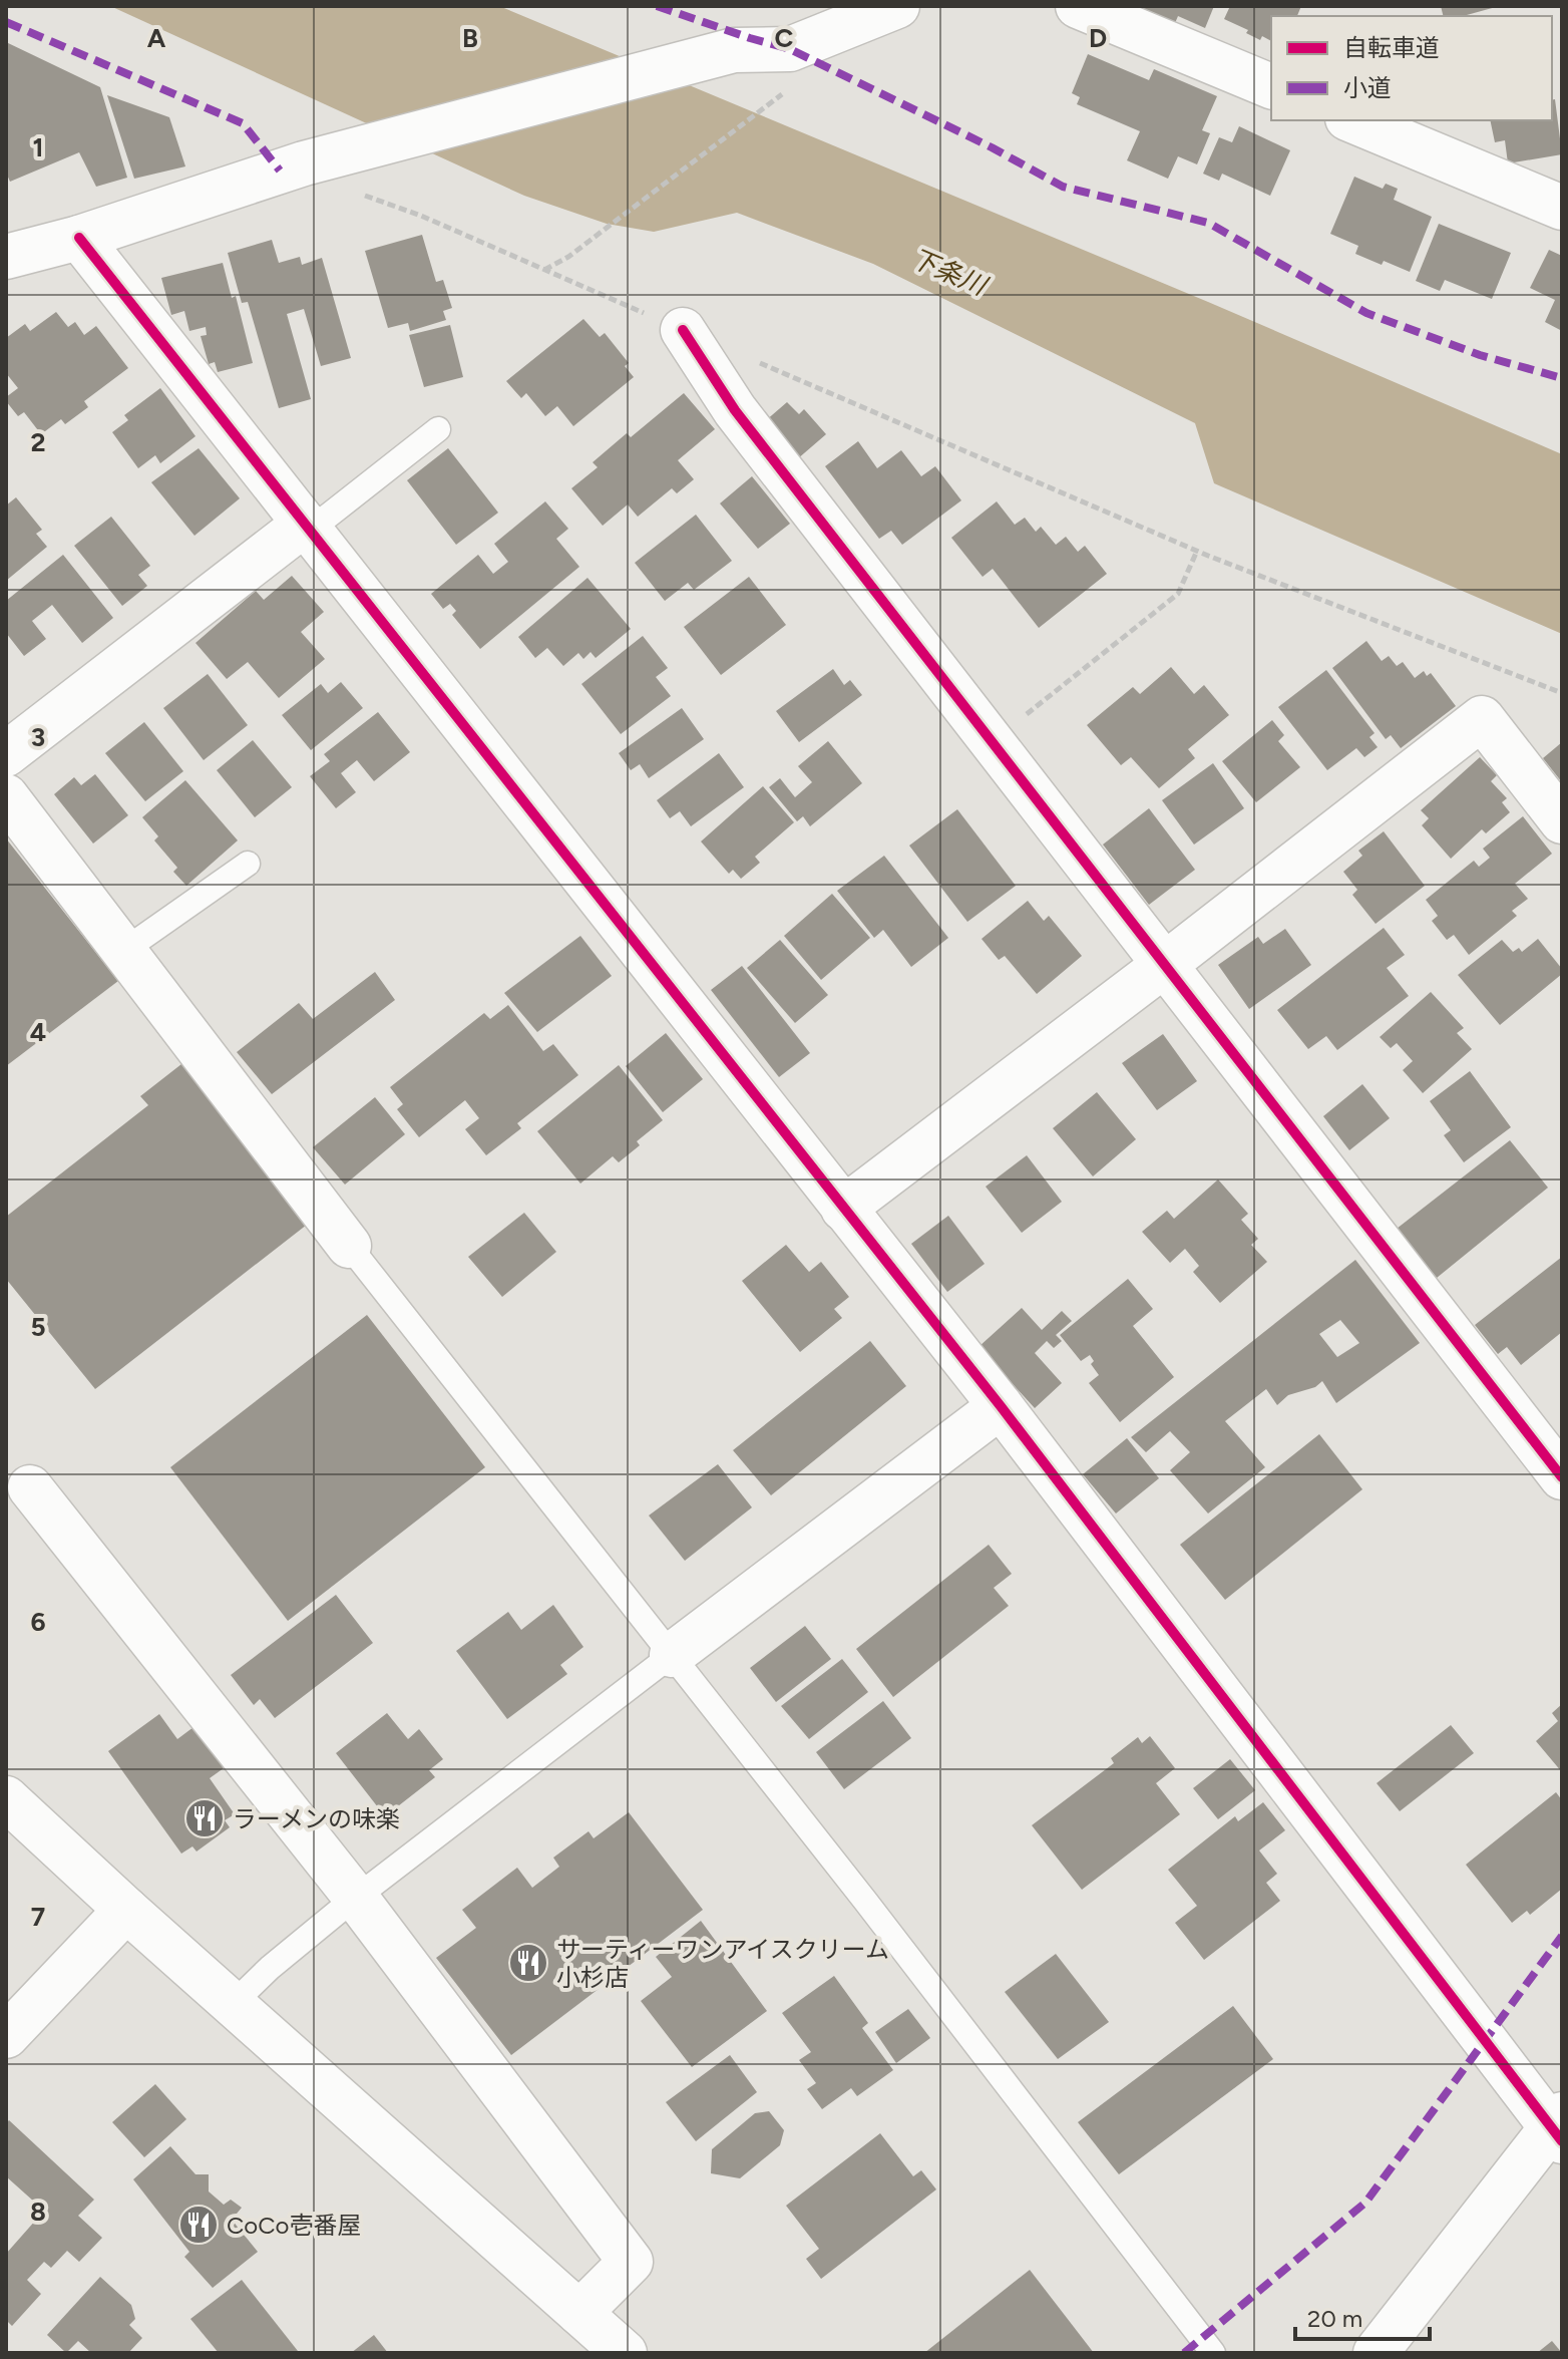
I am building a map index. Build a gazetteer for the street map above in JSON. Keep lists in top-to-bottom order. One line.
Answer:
{"water":["下条川"],"places":{"restaurant":["ラーメンの味楽","サーティーワンアイスクリーム 小杉店","CoCo壱番屋"]},"legend":["自転車道","小道"],"scale_bar":"20 m","grid":{"columns":["A","B","C","D"],"rows":["1","2","3","4","5","6","7","8"]}}
